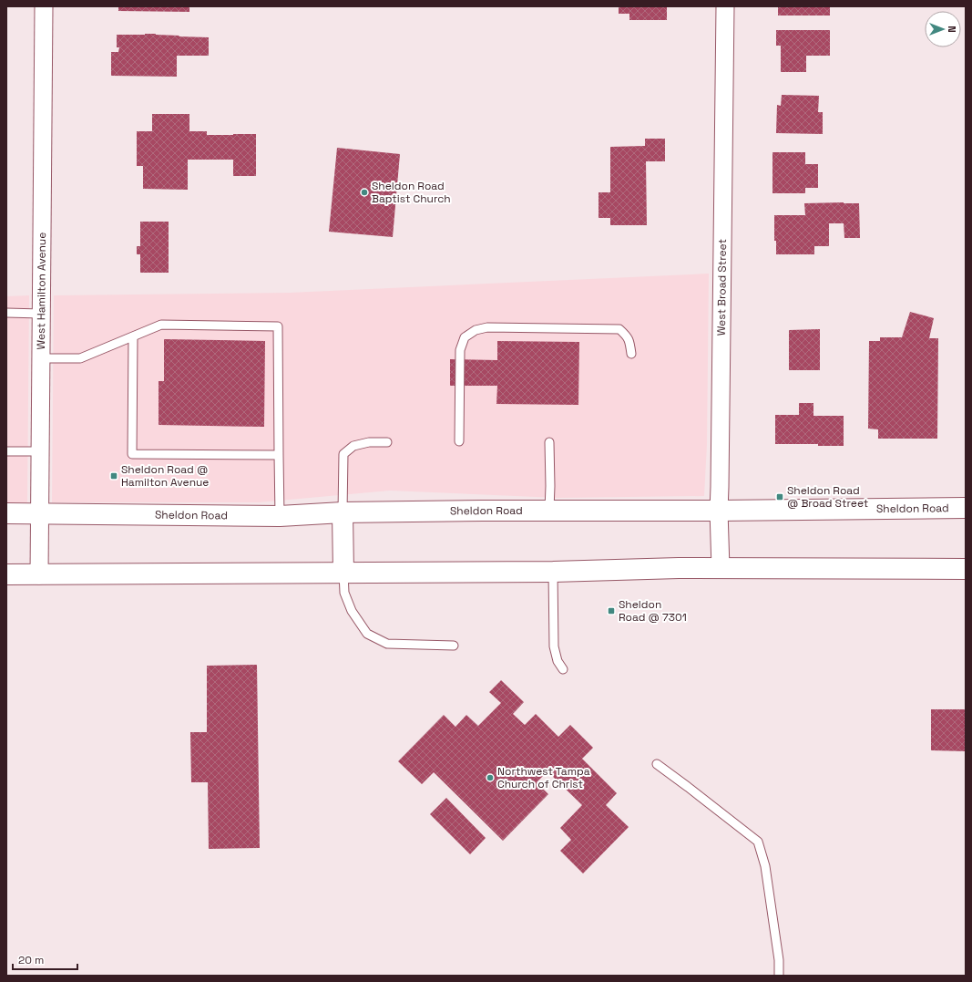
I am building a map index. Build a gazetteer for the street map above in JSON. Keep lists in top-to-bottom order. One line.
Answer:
{"streets":{"main road":["Sheldon Road"],"street":["West Broad Street","West Hamilton Avenue"]},"crossings":[["West Broad Street","Sheldon Road"],["West Hamilton Avenue","Sheldon Road"]],"places":{"other":["Sheldon Road Baptist Church","Northwest Tampa Church of Christ"],"transit":["Sheldon Road @ Hamilton Avenue","Sheldon Road @ Broad Street","Sheldon Road @ 7301"]},"scale_bar":"20 m","north":"right"}
